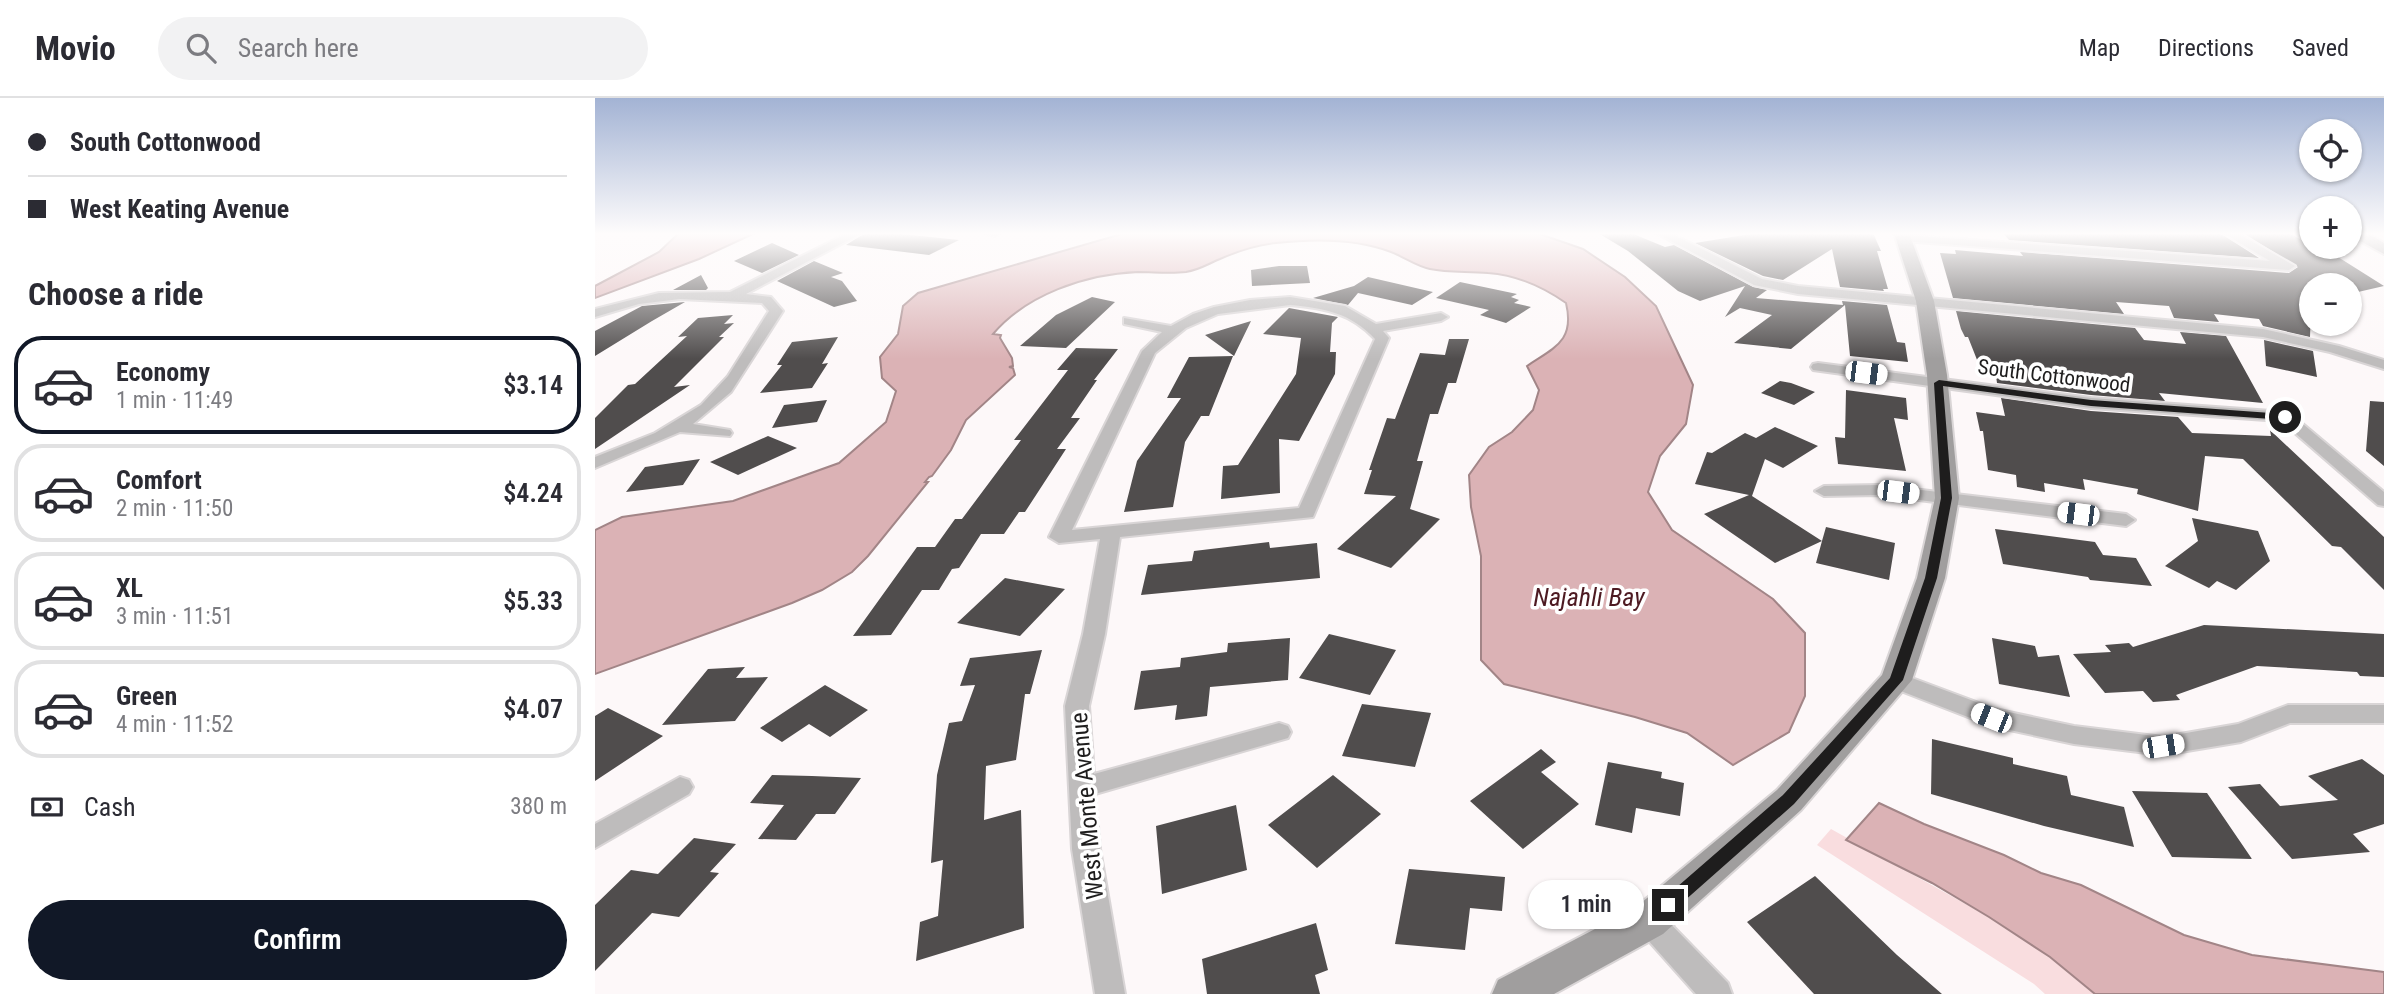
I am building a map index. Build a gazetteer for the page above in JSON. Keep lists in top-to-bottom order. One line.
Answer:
{"streets":{"street":["South Cottonwood","West Monte Avenue"]},"water":["Najahli Bay"],"page":{"header":"Movio","search":"Search here","nav":["Map","Directions","Saved"],"banner":["South Cottonwood","West Keating Avenue"],"map_buttons":["+","−"],"heading":"Choose a ride","list":[{"name":"Economy","note":"1 min · 11:49","value":"$3.14"},{"name":"Comfort","note":"2 min · 11:50","value":"$4.24"},{"name":"XL","note":"3 min · 11:51","value":"$5.33"},{"name":"Green","note":"4 min · 11:52","value":"$4.07"}],"pay":["Cash","380 m"],"bubble":"1 min","buttons":"Confirm"}}
